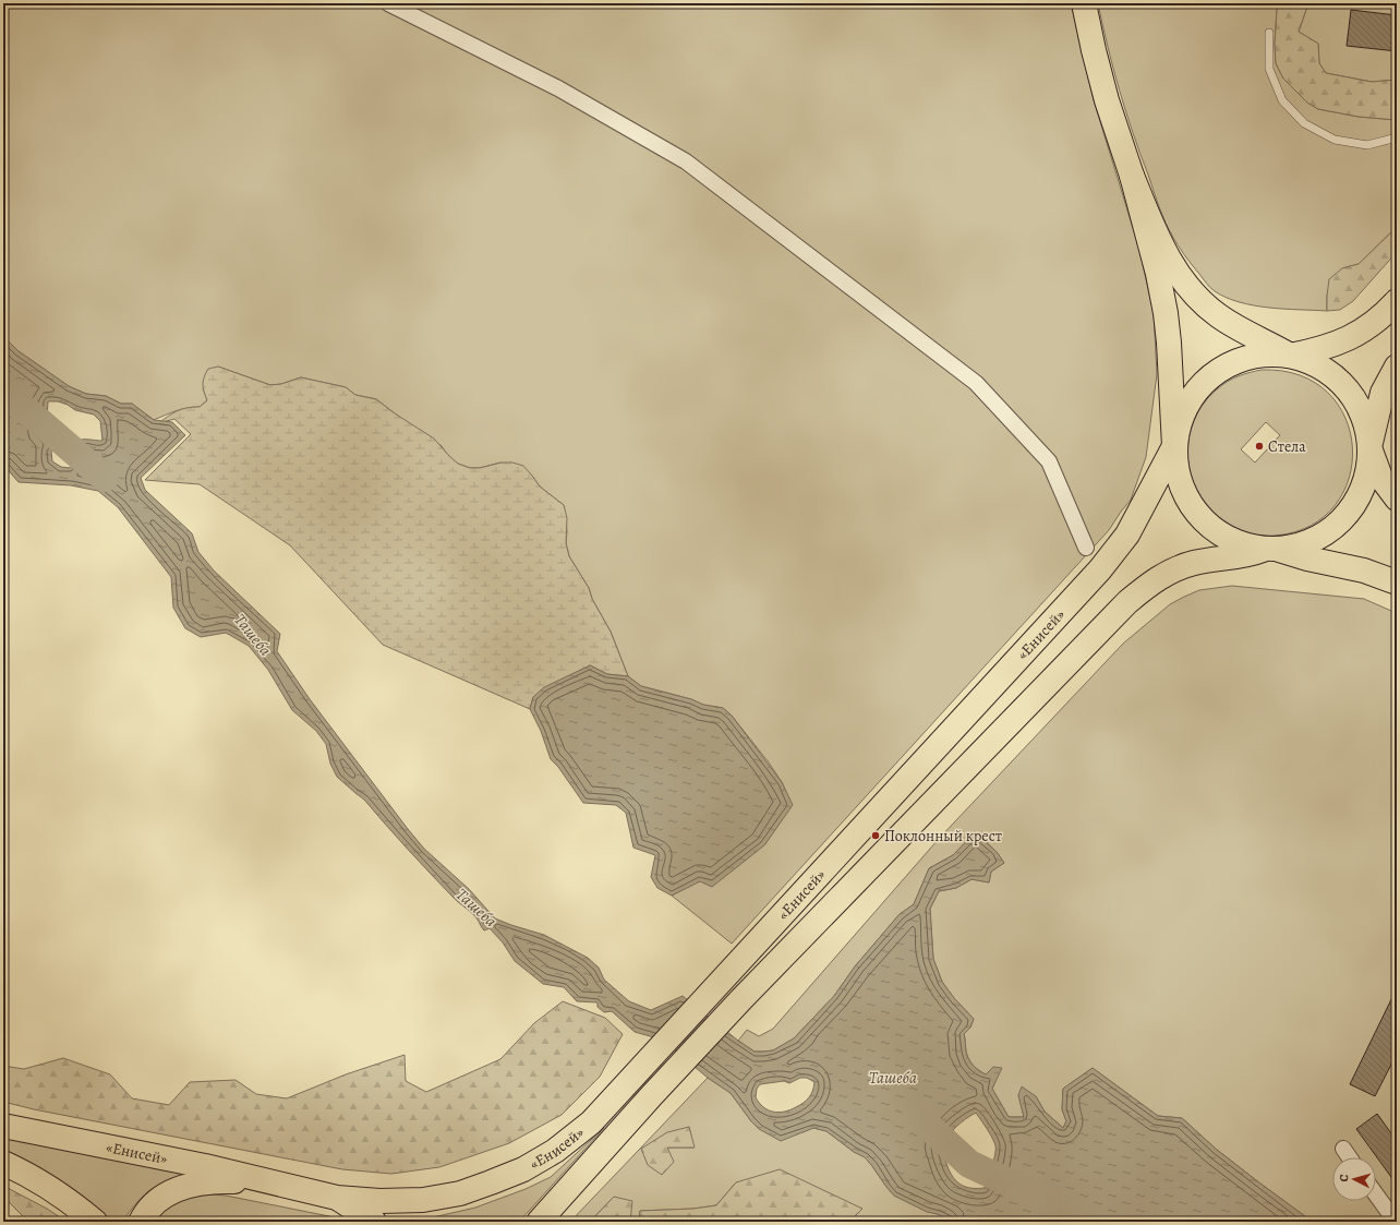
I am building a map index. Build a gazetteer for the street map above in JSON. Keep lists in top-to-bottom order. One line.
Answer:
{"streets":{"main road":["«Енисей»"]},"water":["Ташеба"],"places":["Стела","Поклонный крест"],"north":"left"}
